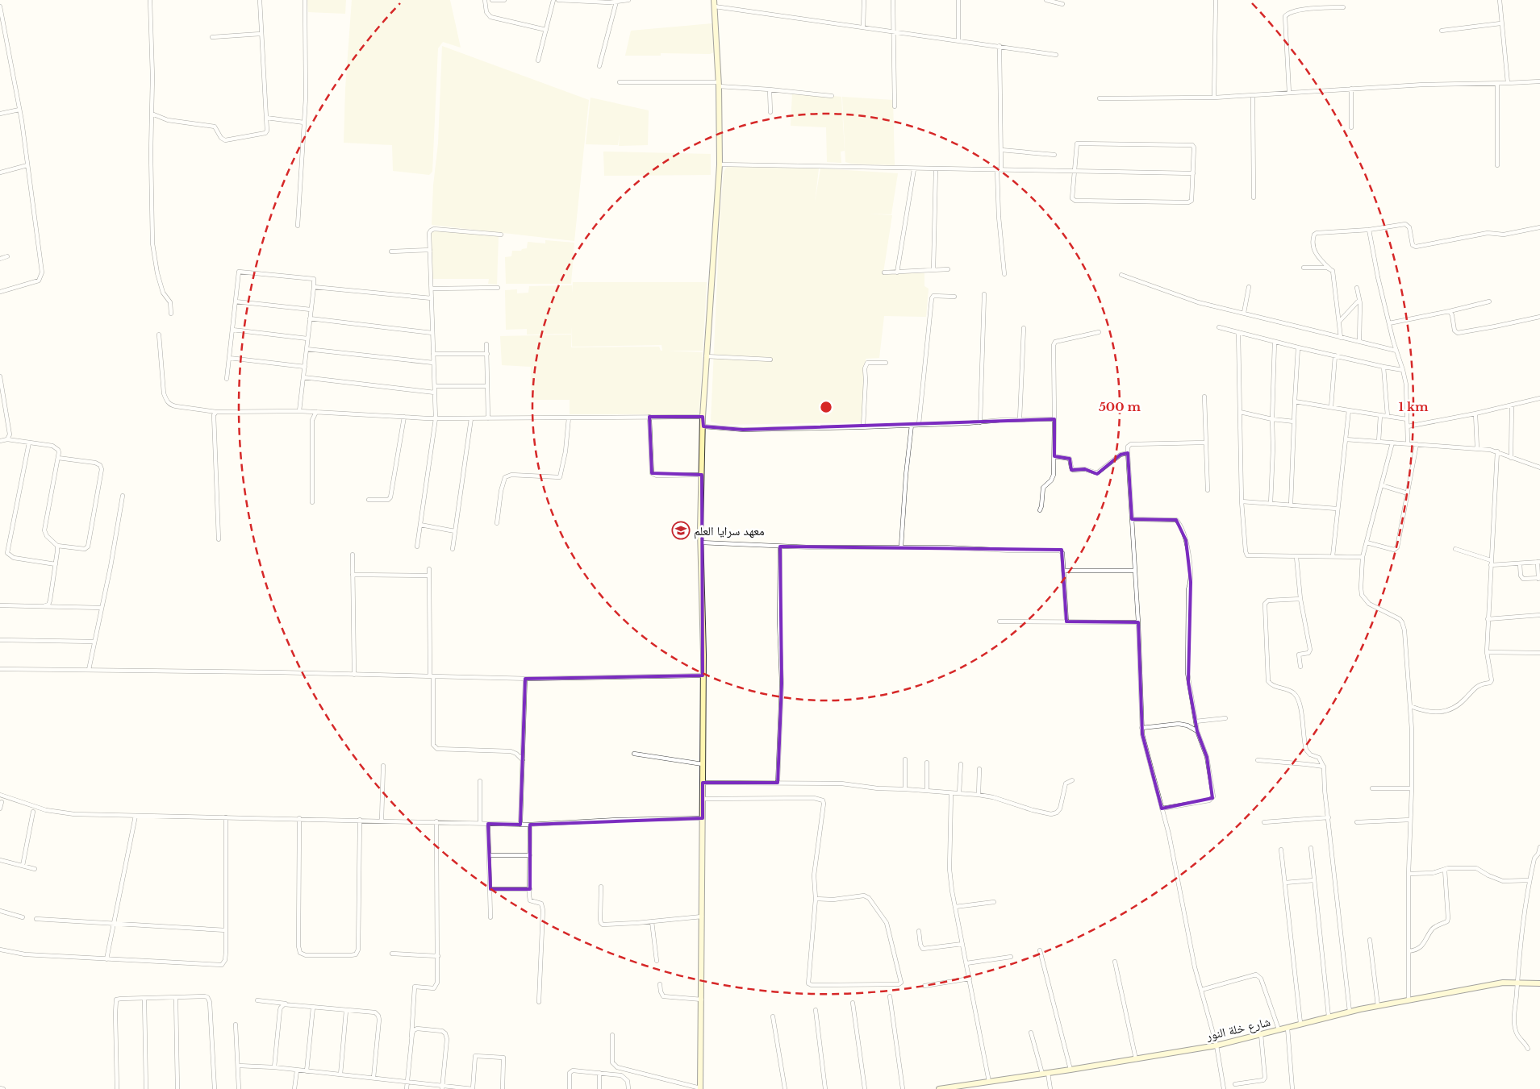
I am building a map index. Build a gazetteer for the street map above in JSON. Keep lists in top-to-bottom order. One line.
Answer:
{"streets":{"main road":["شارع خلة النور"]},"places":{"school or university":["معهد سرايا العلم"]},"rings":["500 m","1 km"]}
